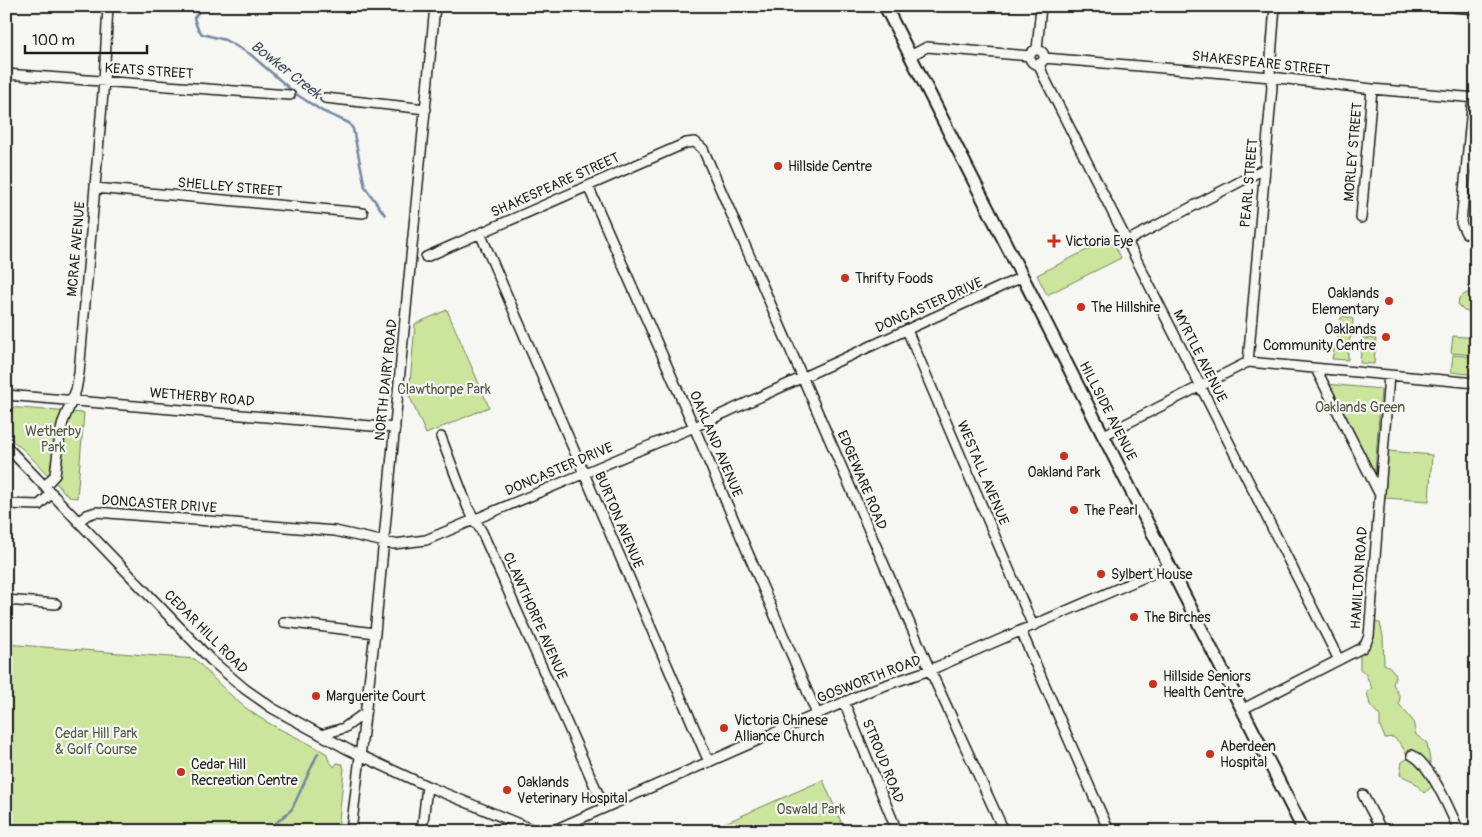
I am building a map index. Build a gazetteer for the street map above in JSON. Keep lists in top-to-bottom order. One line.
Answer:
{"streets":{"main road":["HILLSIDE AVENUE"],"street":["SHAKESPEARE STREET","KEATS STREET","MORLEY STREET","PEARL STREET","SHELLEY STREET","MCRAE AVENUE","DONCASTER DRIVE","MYRTLE AVENUE","NORTH DAIRY ROAD","WETHERBY ROAD","OAKLAND AVENUE","WESTALL AVENUE","EDGEWARE ROAD","BURTON AVENUE","HAMILTON ROAD","CLAWTHORPE AVENUE","CEDAR HILL ROAD","GOSWORTH ROAD","STROUD ROAD"]},"crossings":[["SHAKESPEARE STREET","MORLEY STREET"],["SHAKESPEARE STREET","PEARL STREET"],["SHAKESPEARE STREET","MYRTLE AVENUE"],["SHAKESPEARE STREET","OAKLAND AVENUE"],["SHAKESPEARE STREET","EDGEWARE ROAD"],["SHAKESPEARE STREET","BURTON AVENUE"],["KEATS STREET","MCRAE AVENUE"],["SHELLEY STREET","MCRAE AVENUE"],["MCRAE AVENUE","WETHERBY ROAD"],["MCRAE AVENUE","CEDAR HILL ROAD"],["DONCASTER DRIVE","NORTH DAIRY ROAD"],["DONCASTER DRIVE","HILLSIDE AVENUE"],["DONCASTER DRIVE","OAKLAND AVENUE"],["DONCASTER DRIVE","WESTALL AVENUE"],["DONCASTER DRIVE","EDGEWARE ROAD"],["DONCASTER DRIVE","BURTON AVENUE"],["DONCASTER DRIVE","CLAWTHORPE AVENUE"],["DONCASTER DRIVE","CEDAR HILL ROAD"],["MYRTLE AVENUE","HAMILTON ROAD"],["NORTH DAIRY ROAD","WETHERBY ROAD"],["NORTH DAIRY ROAD","CEDAR HILL ROAD"],["HILLSIDE AVENUE","HAMILTON ROAD"],["HILLSIDE AVENUE","GOSWORTH ROAD"],["OAKLAND AVENUE","GOSWORTH ROAD"],["WESTALL AVENUE","GOSWORTH ROAD"],["EDGEWARE ROAD","GOSWORTH ROAD"],["BURTON AVENUE","GOSWORTH ROAD"],["CLAWTHORPE AVENUE","GOSWORTH ROAD"],["GOSWORTH ROAD","STROUD ROAD"]],"water":["Bowker Creek"],"parks":["Clawthorpe Park","Oaklands Green","Wetherby Park","Cedar Hill Park & Golf Course","Oswald Park"],"places":{"other":["Hillside Centre","Thrifty Foods","Oaklands Elementary","The Hillshire","Oaklands Community Centre","Oakland Park","The Pearl","Sylbert House","The Birches","Hillside Seniors Health Centre","Marguerite Court","Victoria Chinese Alliance Church","Aberdeen Hospital","Cedar Hill Recreation Centre","Oaklands Veterinary Hospital"],"health":["Victoria Eye"]},"scale_bar":"100 m"}
